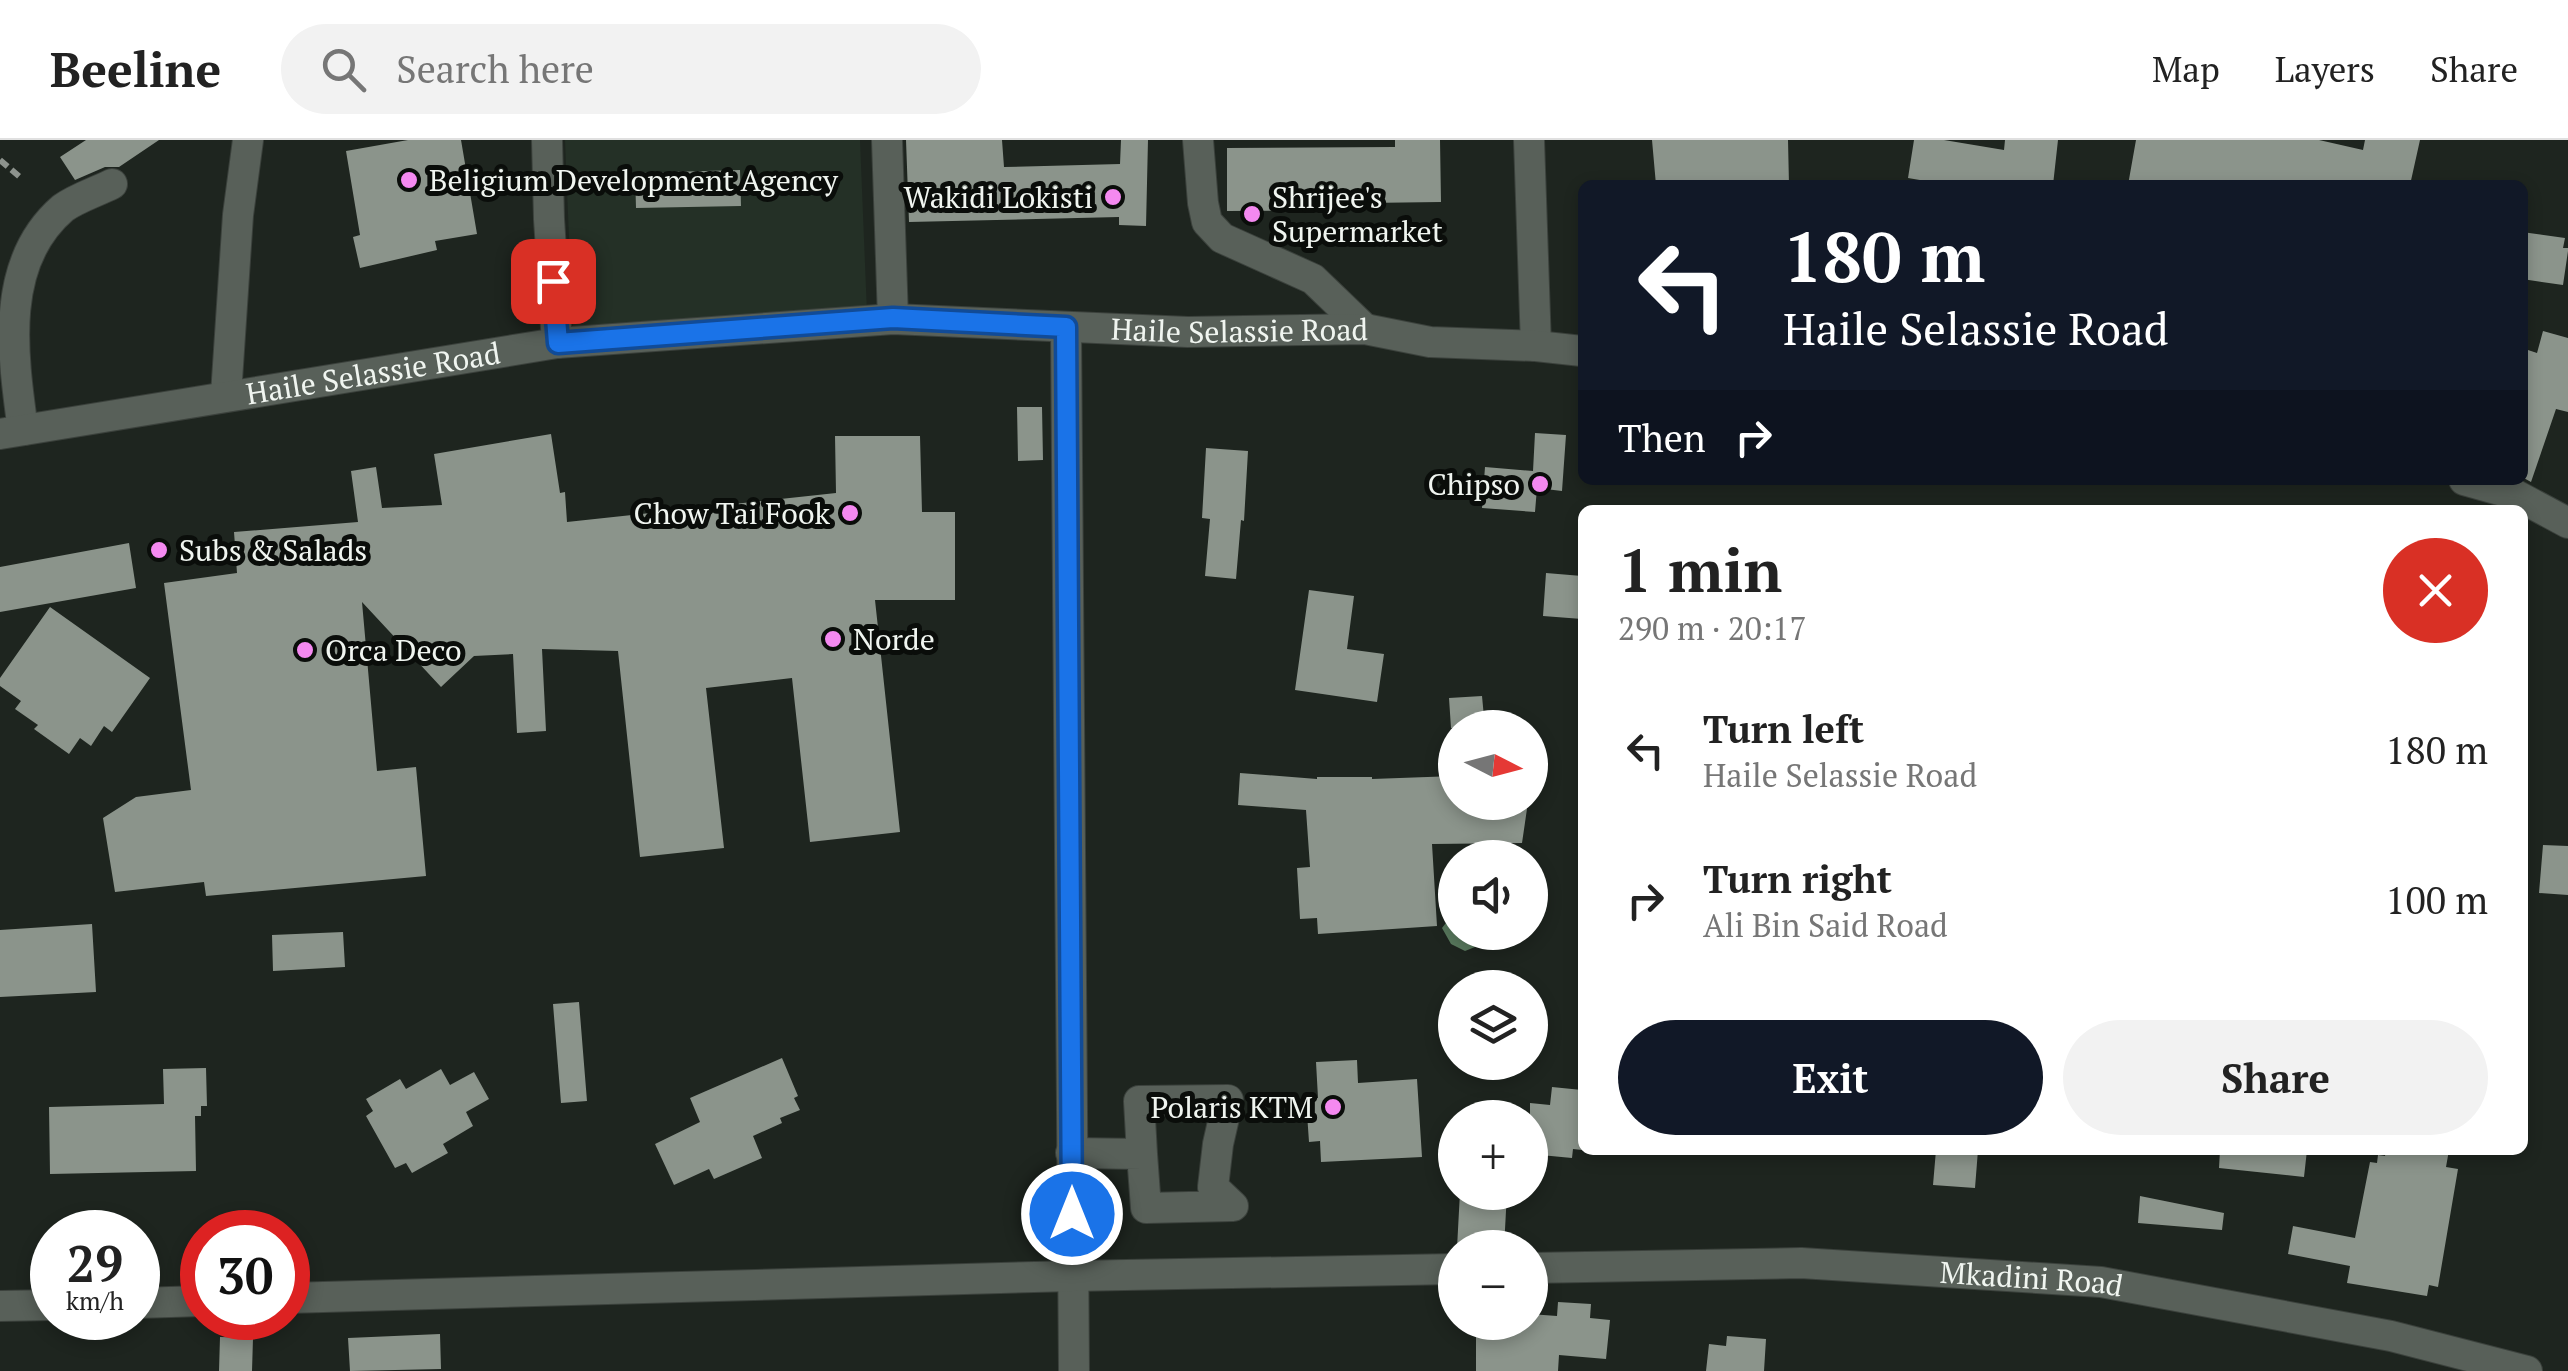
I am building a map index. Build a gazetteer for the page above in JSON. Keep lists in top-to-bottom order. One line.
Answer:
{"streets":{"street":["Haile Selassie Road","Mkadini Road"]},"places":["Beligium Development Agency","Wakidi Lokisti","Shrijee's Supermarket","Chipso","Chow Tai Fook","Subs & Salads","Norde","Orca Deco","Polaris KTM"],"north":"right","page":{"header":"Beeline","search":"Search here","nav":["Map","Layers","Share"],"turn":["180 m","Haile Selassie Road"],"then":"Then","heading":["1 min","290 m · 20:17"],"list":[{"name":"Turn left","note":"Haile Selassie Road","value":"180 m"},{"name":"Turn right","note":"Ali Bin Said Road","value":"100 m"}],"map_buttons":["+","−"],"buttons":["Exit","Share"],"speed":"29 km/h","limit":"30"}}
